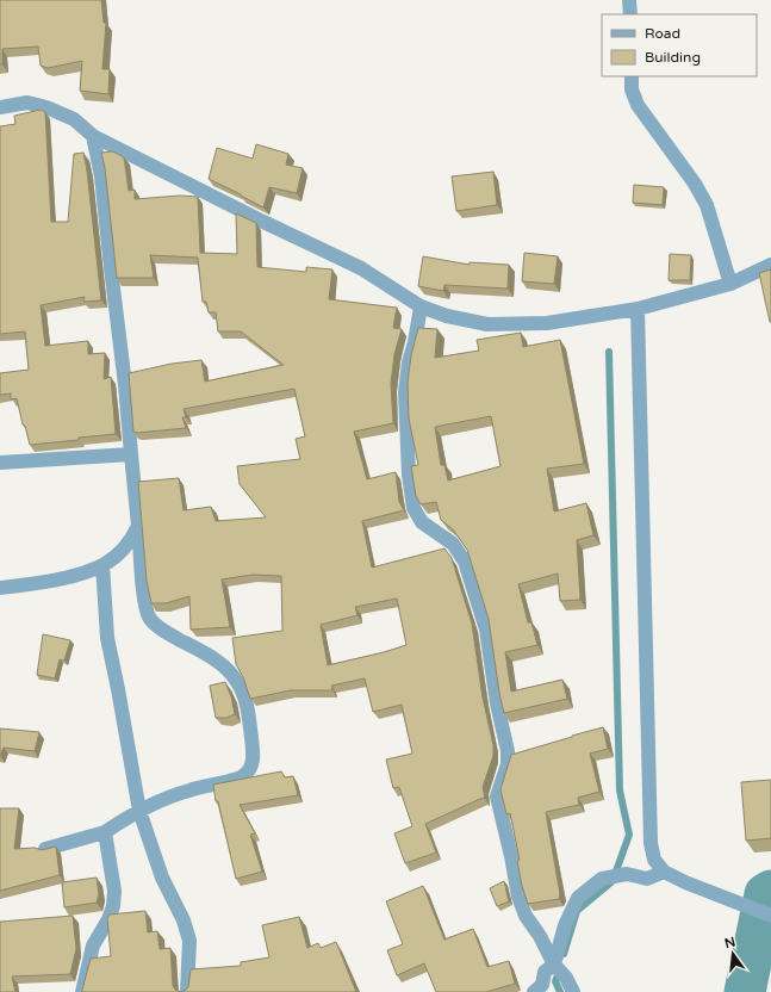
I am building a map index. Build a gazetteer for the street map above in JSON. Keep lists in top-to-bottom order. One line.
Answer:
{"legend":["Road","Building"],"north":"top"}
